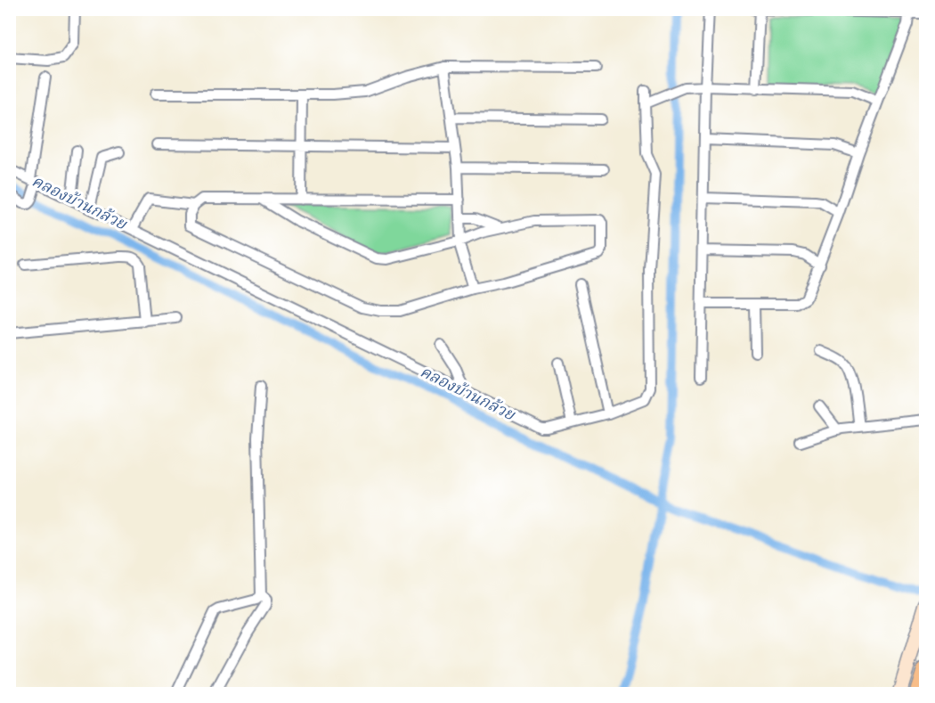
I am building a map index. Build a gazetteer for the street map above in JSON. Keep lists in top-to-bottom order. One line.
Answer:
{"water":["คลองบ้านกล้วย"]}
